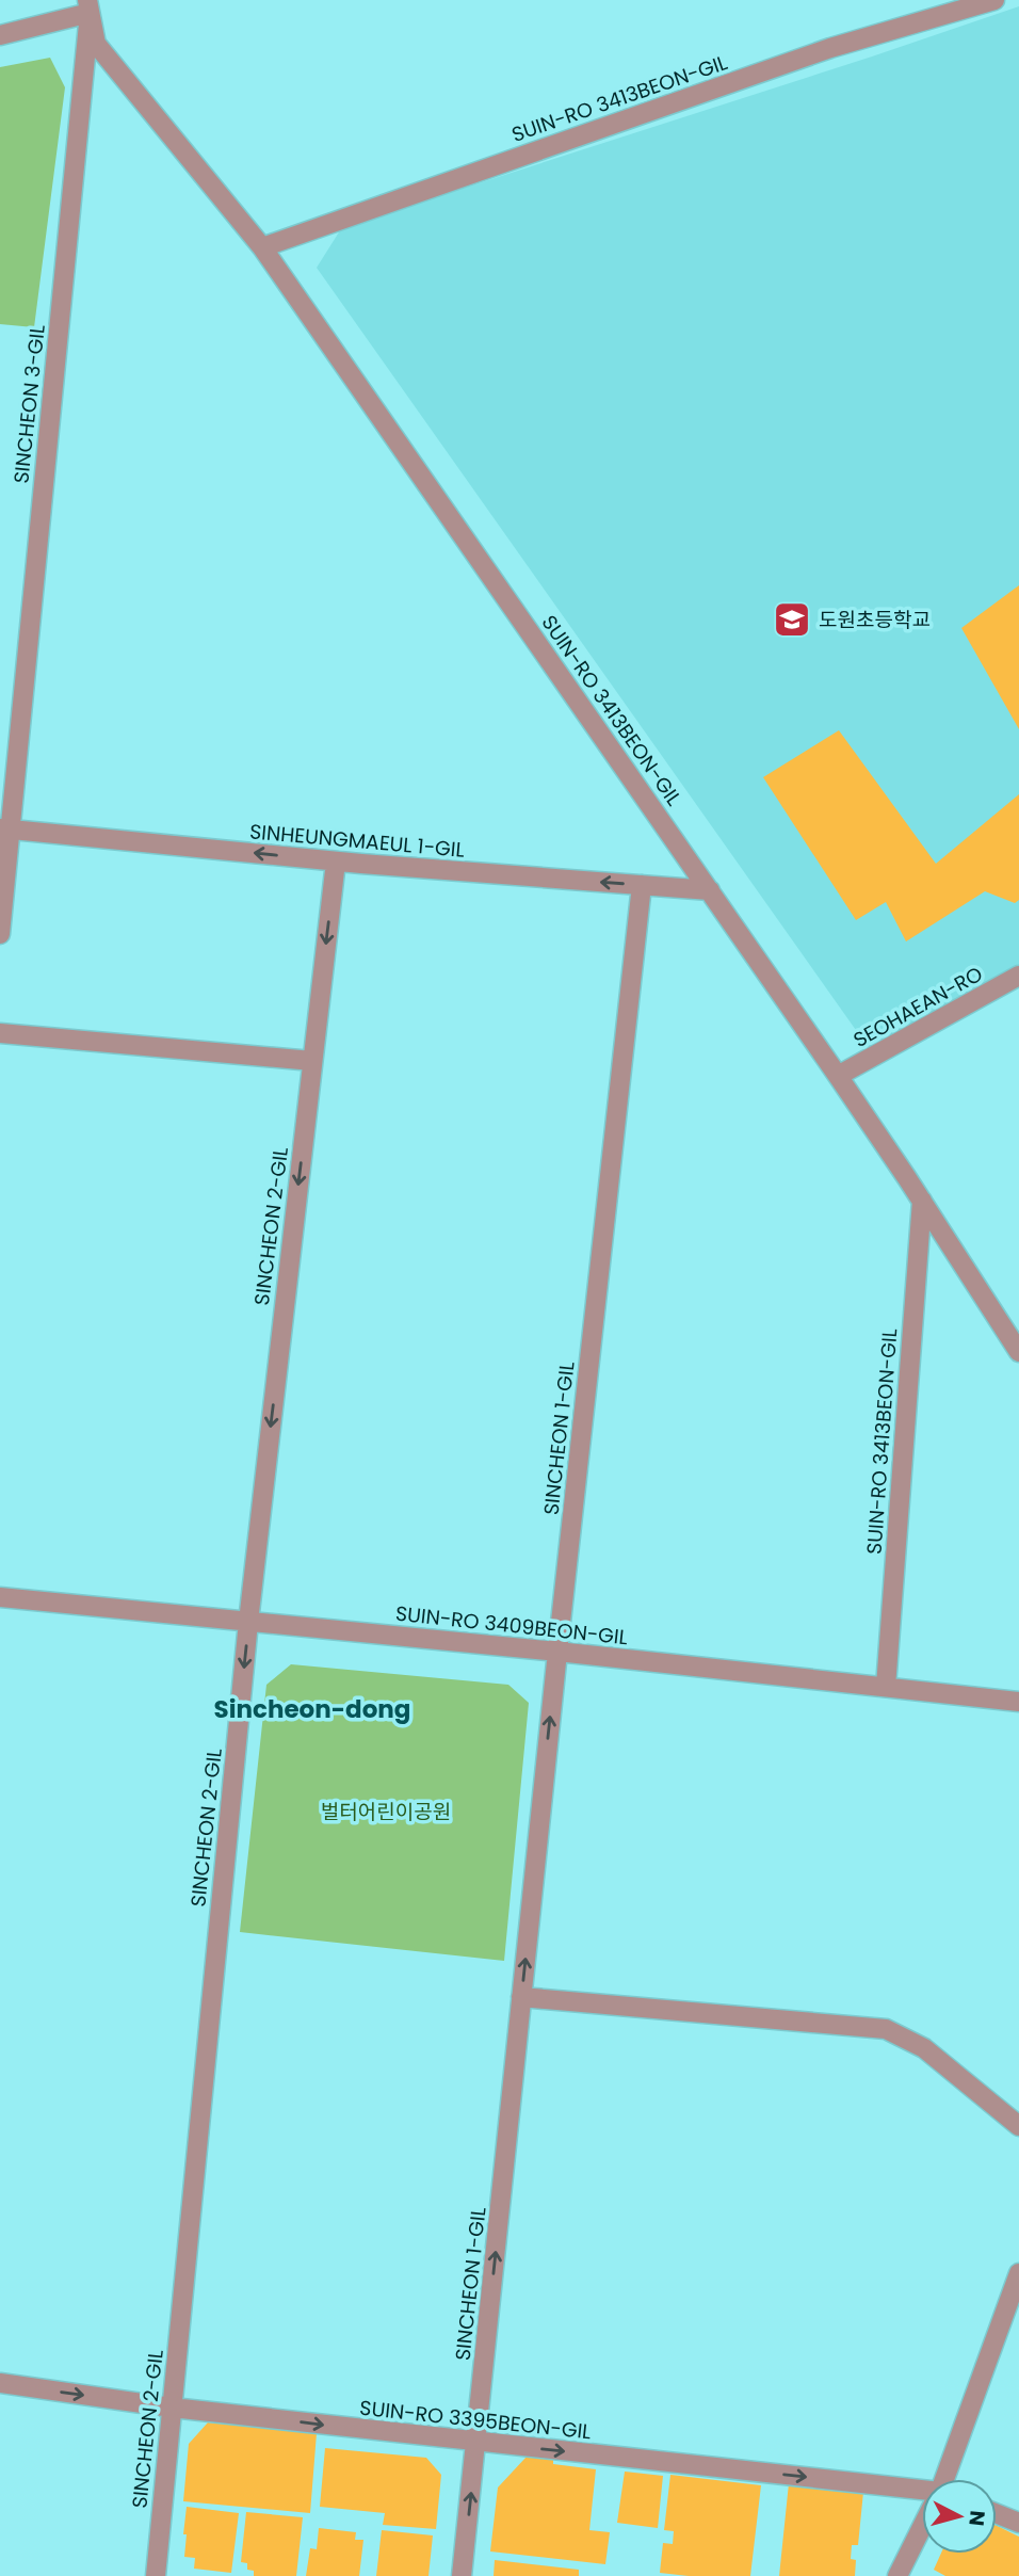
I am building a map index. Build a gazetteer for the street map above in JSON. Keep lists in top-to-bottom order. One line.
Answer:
{"streets":{"street":["SUIN-RO 3413BEON-GIL","SINCHEON 3-GIL","SINHEUNGMAEUL 1-GIL","SEOHAEAN-RO","SINCHEON 2-GIL","SINCHEON 1-GIL","SUIN-RO 3409BEON-GIL","SUIN-RO 3395BEON-GIL"]},"crossings":[["SUIN-RO 3413BEON-GIL","SINCHEON 3-GIL"],["SUIN-RO 3413BEON-GIL","SINHEUNGMAEUL 1-GIL"],["SUIN-RO 3413BEON-GIL","SEOHAEAN-RO"],["SUIN-RO 3413BEON-GIL","SUIN-RO 3409BEON-GIL"],["SINCHEON 3-GIL","SINHEUNGMAEUL 1-GIL"],["SINHEUNGMAEUL 1-GIL","SINCHEON 2-GIL"],["SINHEUNGMAEUL 1-GIL","SINCHEON 1-GIL"],["SINCHEON 2-GIL","SUIN-RO 3409BEON-GIL"],["SINCHEON 2-GIL","SUIN-RO 3395BEON-GIL"],["SINCHEON 1-GIL","SUIN-RO 3409BEON-GIL"],["SINCHEON 1-GIL","SUIN-RO 3395BEON-GIL"]],"one_way":["SINHEUNGMAEUL 1-GIL","SINCHEON 2-GIL","SINCHEON 1-GIL","SUIN-RO 3395BEON-GIL"],"districts":["Sincheon-dong"],"parks":["벌터어린이공원"],"places":{"school or university":["도원초등학교"]},"north":"right"}
